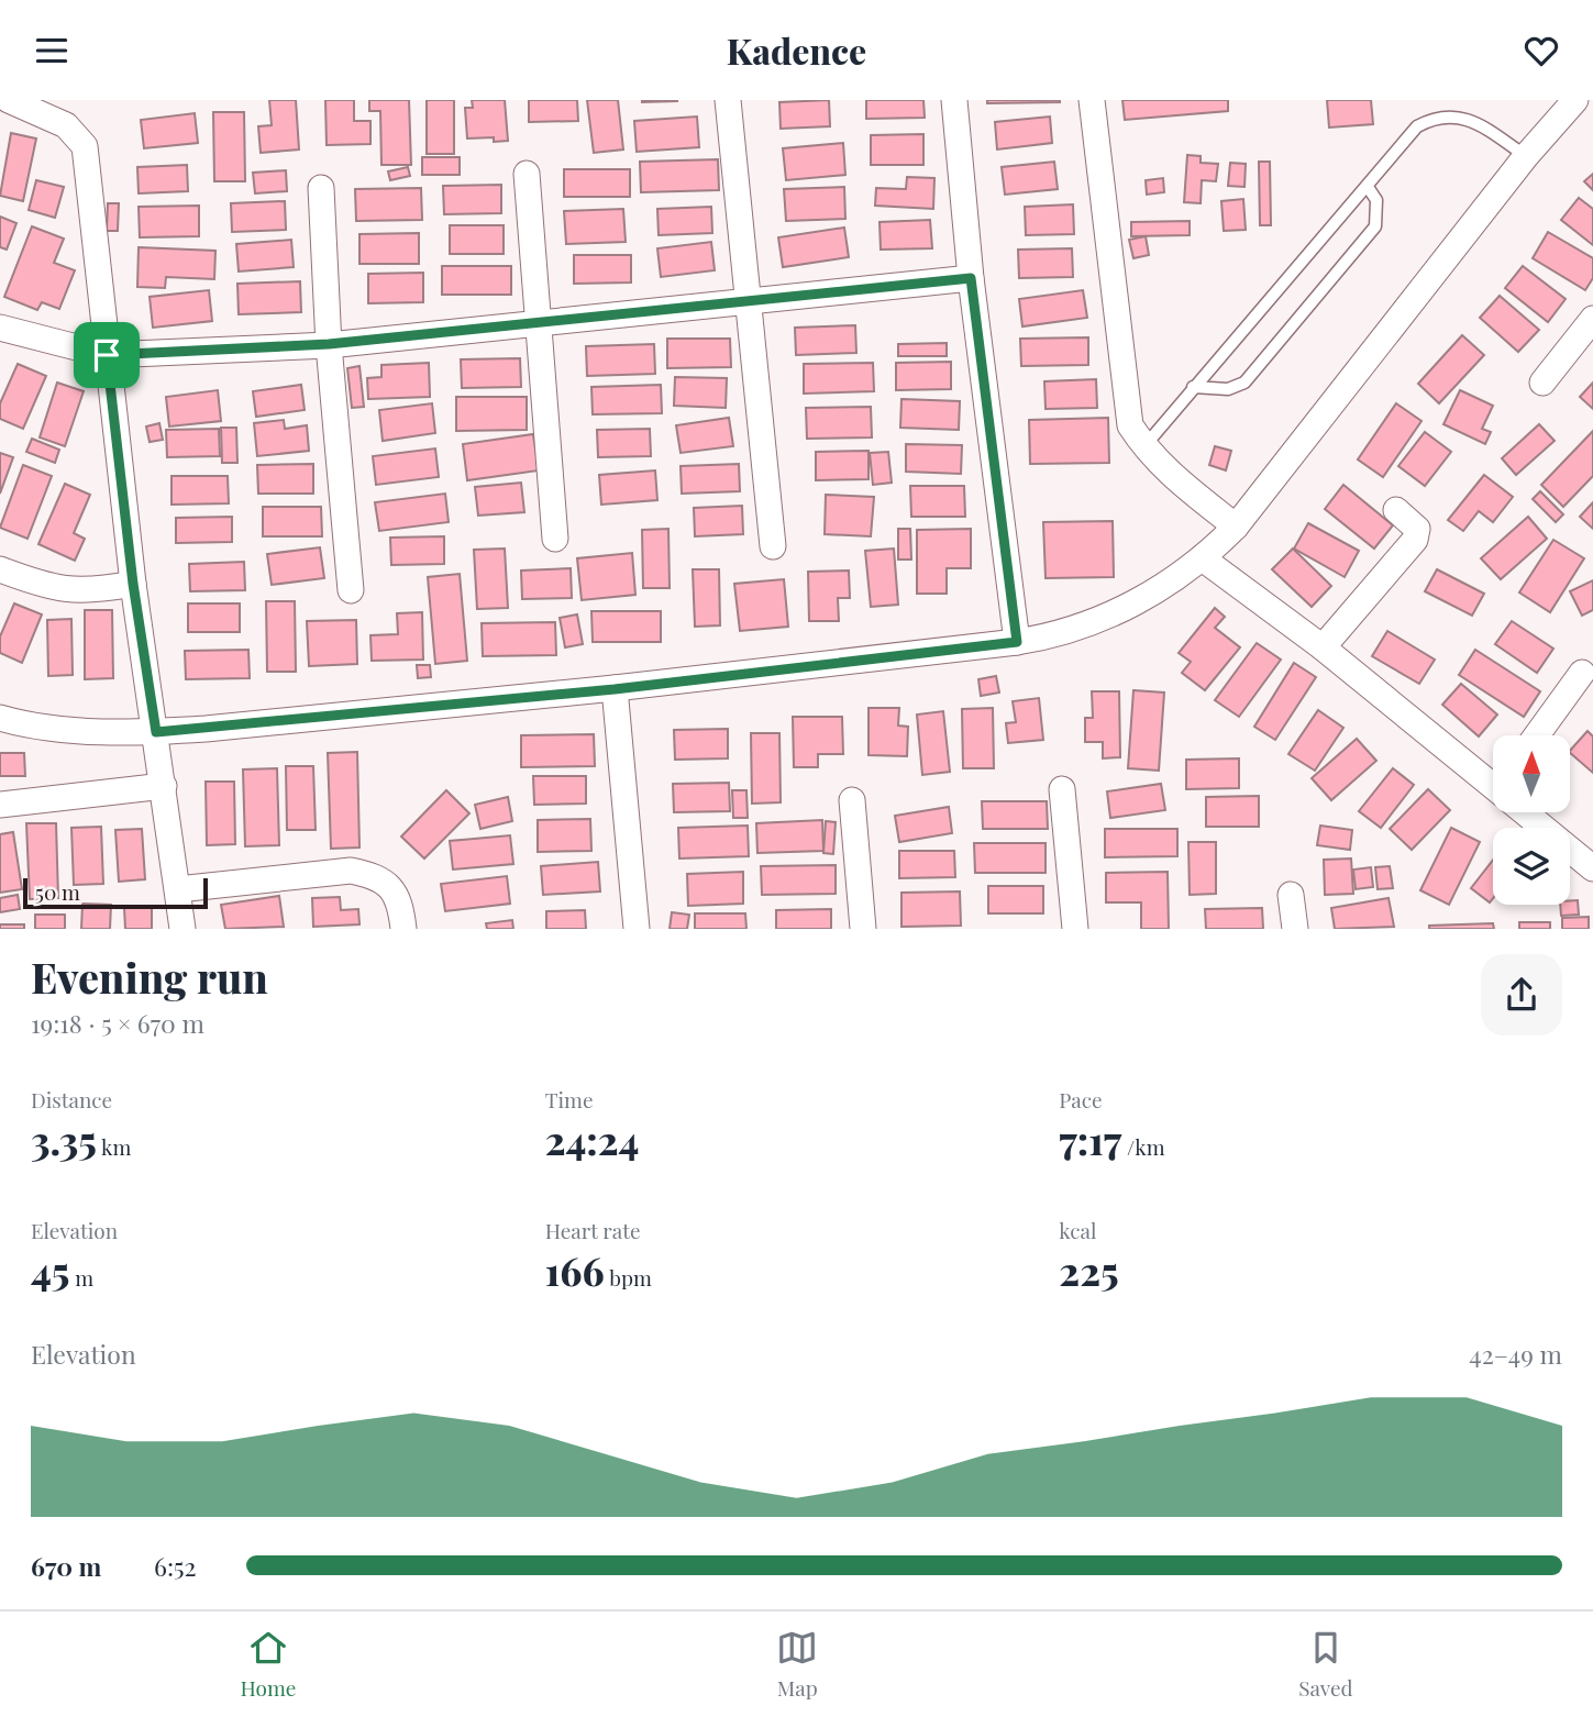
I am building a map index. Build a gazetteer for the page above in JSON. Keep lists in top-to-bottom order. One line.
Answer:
{"scale_bar":"50 m","north":"top","page":{"header":"Kadence","scale":"50 m","heading":["Evening run","19:18 · 5 × 670 m"],"stats":[["Distance","3.35 km"],["Time","24:24"],["Pace","7:17 /km"],["Elevation","45 m"],["Heart rate","166 bpm"],["kcal","225"]],"chart":["Elevation","42–49 m"],"list":[{"name":"670 m","note":"6:52"}],"tabs":["Home","Map","Saved"]}}
